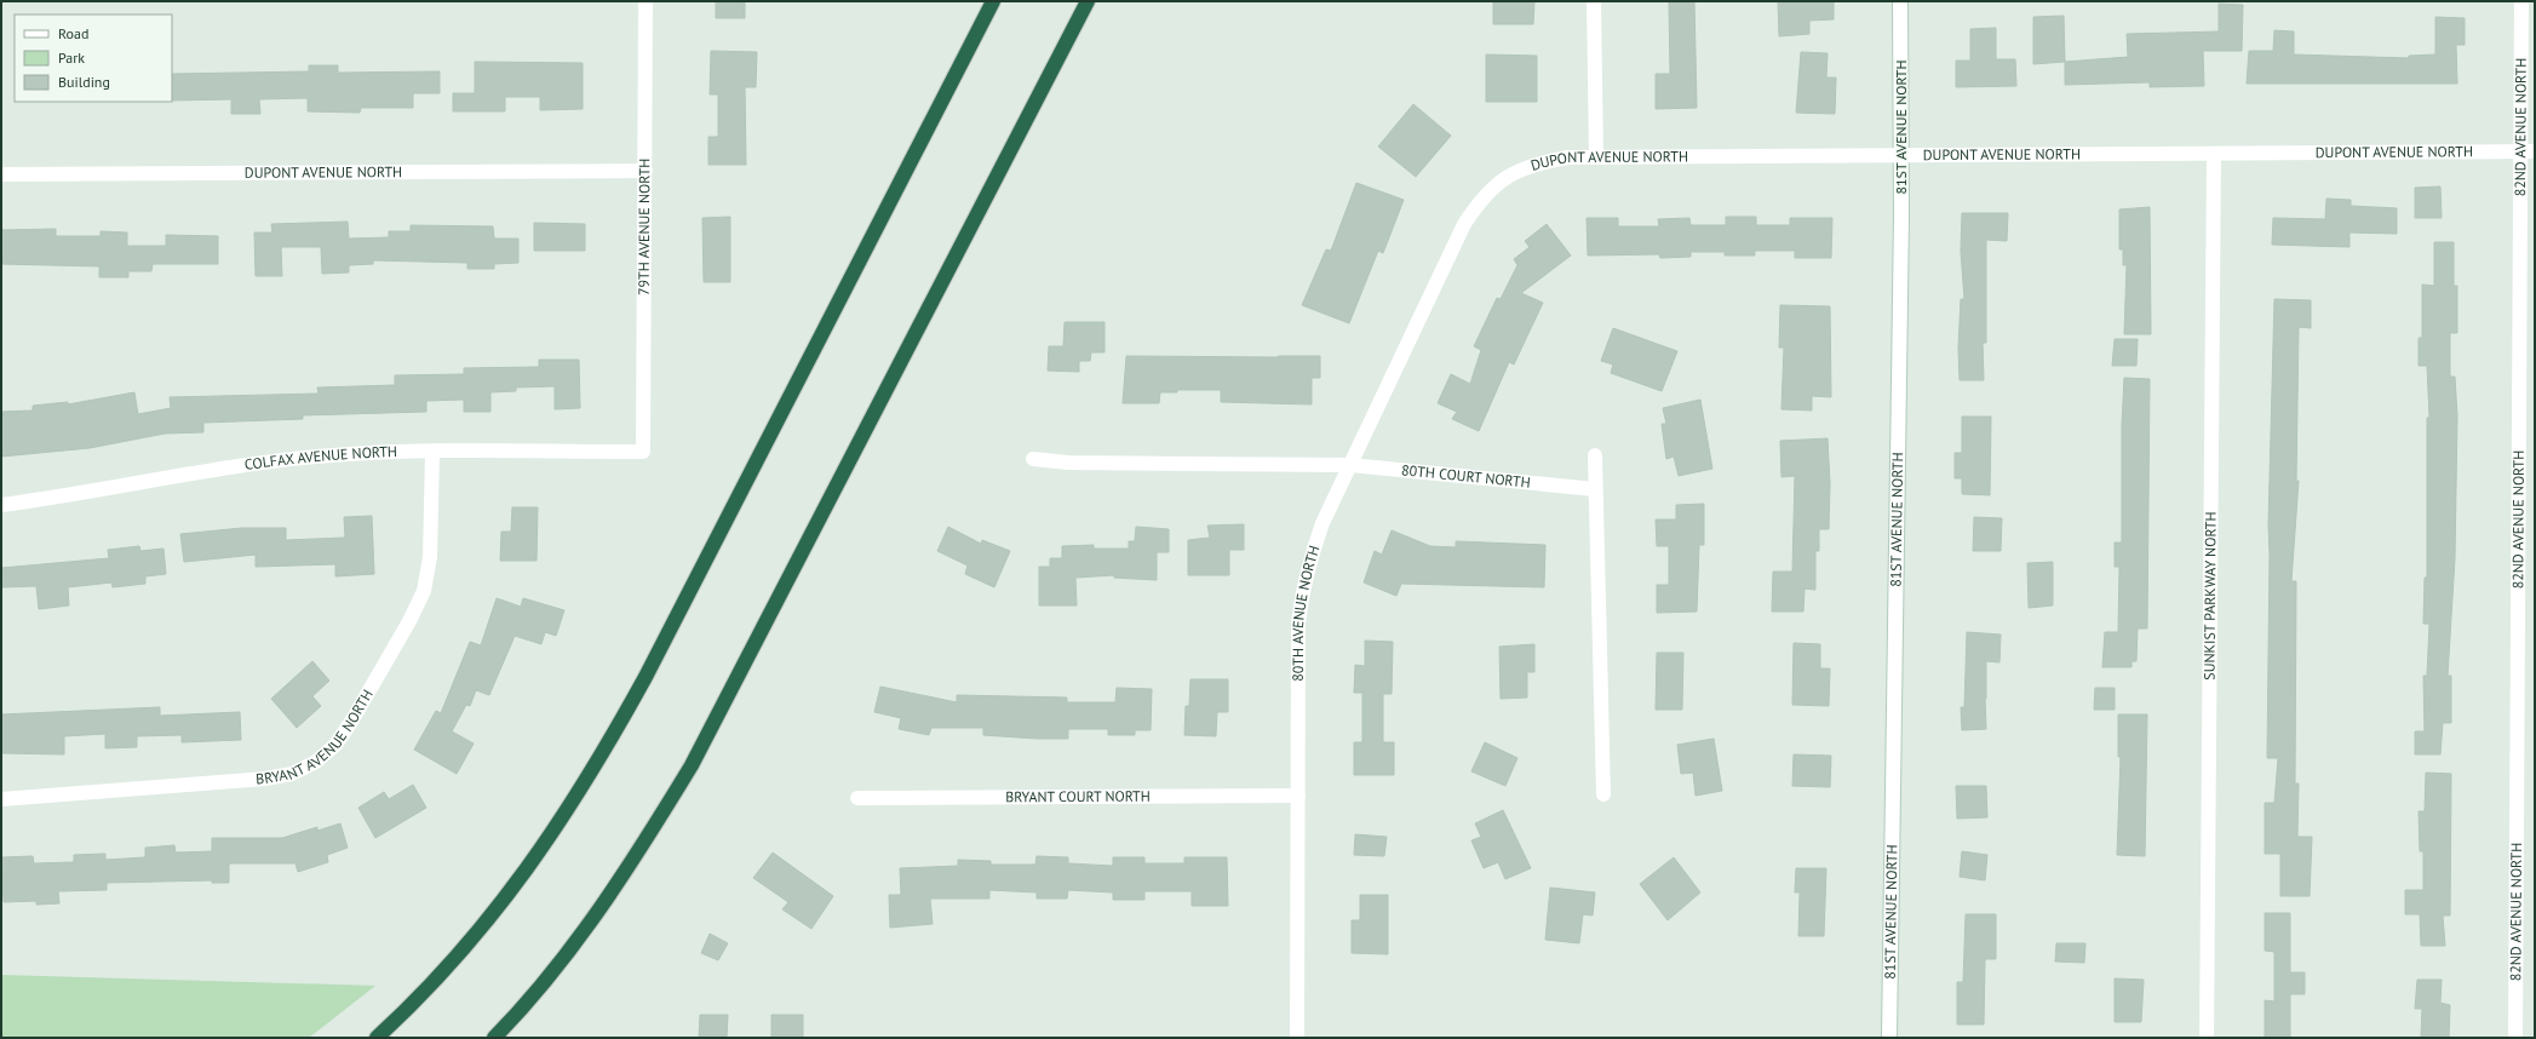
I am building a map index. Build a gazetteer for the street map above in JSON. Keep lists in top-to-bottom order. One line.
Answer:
{"streets":{"street":["81ST AVENUE NORTH","82ND AVENUE NORTH","DUPONT AVENUE NORTH","79TH AVENUE NORTH","COLFAX AVENUE NORTH","80TH COURT NORTH","SUNKIST PARKWAY NORTH","80TH AVENUE NORTH","BRYANT AVENUE NORTH","BRYANT COURT NORTH"]},"crossings":[["81ST AVENUE NORTH","DUPONT AVENUE NORTH"],["82ND AVENUE NORTH","DUPONT AVENUE NORTH"],["DUPONT AVENUE NORTH","79TH AVENUE NORTH"],["DUPONT AVENUE NORTH","SUNKIST PARKWAY NORTH"],["DUPONT AVENUE NORTH","80TH AVENUE NORTH"],["79TH AVENUE NORTH","COLFAX AVENUE NORTH"],["COLFAX AVENUE NORTH","BRYANT AVENUE NORTH"],["80TH COURT NORTH","80TH AVENUE NORTH"],["80TH AVENUE NORTH","BRYANT COURT NORTH"]],"legend":["Road","Park","Building"]}
